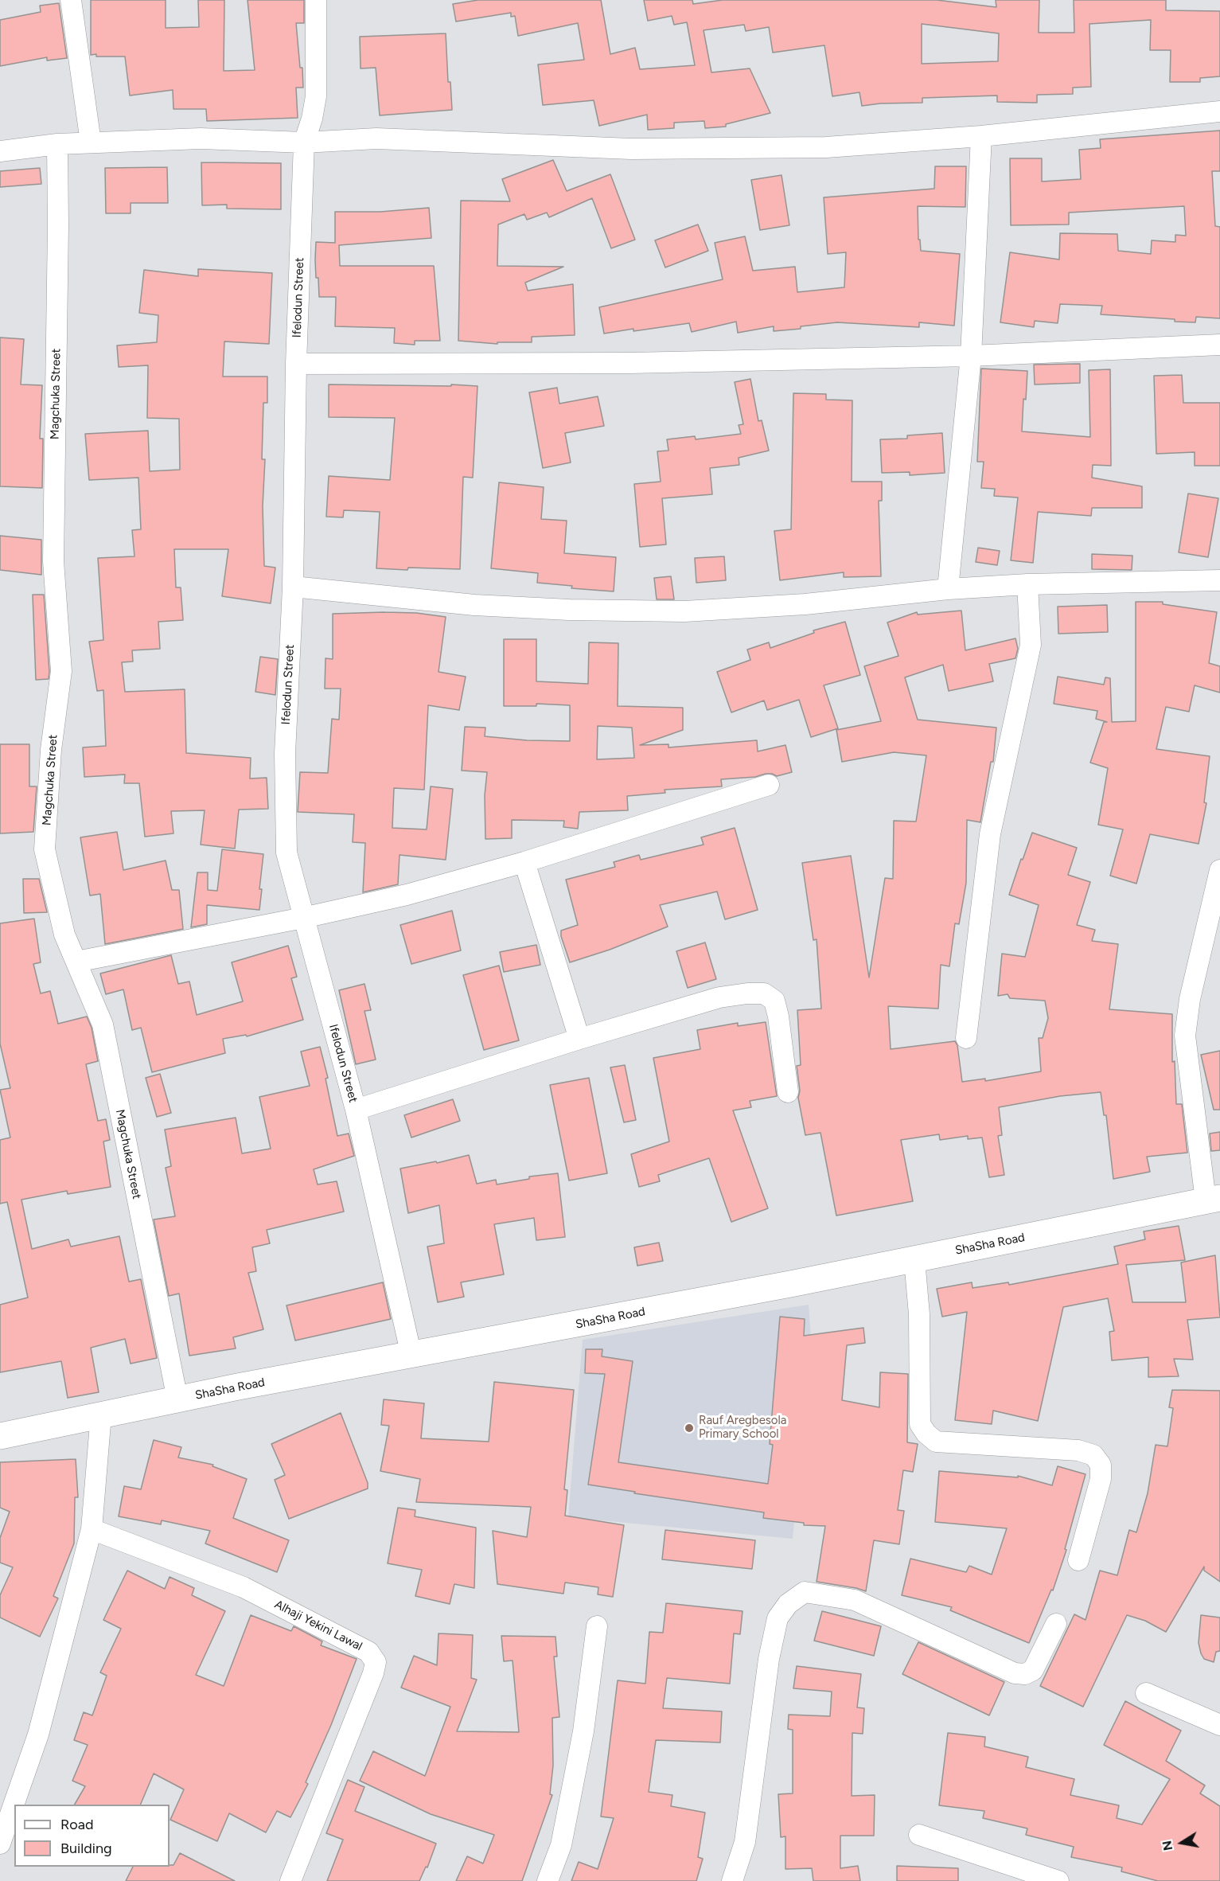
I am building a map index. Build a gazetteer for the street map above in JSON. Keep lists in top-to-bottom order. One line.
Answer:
{"streets":{"street":["Ifelodun Street","Magchuka Street","ShaSha Road","Alhaji Yekini Lawal"]},"crossings":[["Ifelodun Street","ShaSha Road"],["Magchuka Street","ShaSha Road"]],"places":["Rauf Aregbesola Primary School"],"legend":["Road","Building"],"north":"left"}
